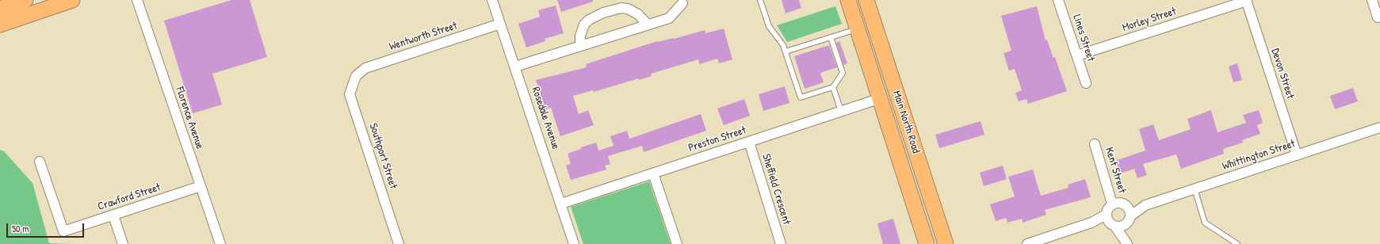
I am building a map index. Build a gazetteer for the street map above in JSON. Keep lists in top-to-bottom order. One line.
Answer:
{"streets":{"highway":["Main North Road"],"street":["Morley Street","Wentworth Street","Lines Street","Devon Street","Florence Avenue","Rosedale Avenue","Preston Street","Whittington Street","Southport Street","Kent Street","Sheffield Crescent","Crawford Street"]},"crossings":[["Morley Street","Lines Street"],["Morley Street","Devon Street"],["Wentworth Street","Rosedale Avenue"],["Wentworth Street","Southport Street"],["Devon Street","Whittington Street"],["Florence Avenue","Crawford Street"],["Rosedale Avenue","Preston Street"],["Main North Road","Preston Street"],["Preston Street","Sheffield Crescent"],["Whittington Street","Kent Street"]],"scale_bar":"50 m"}
